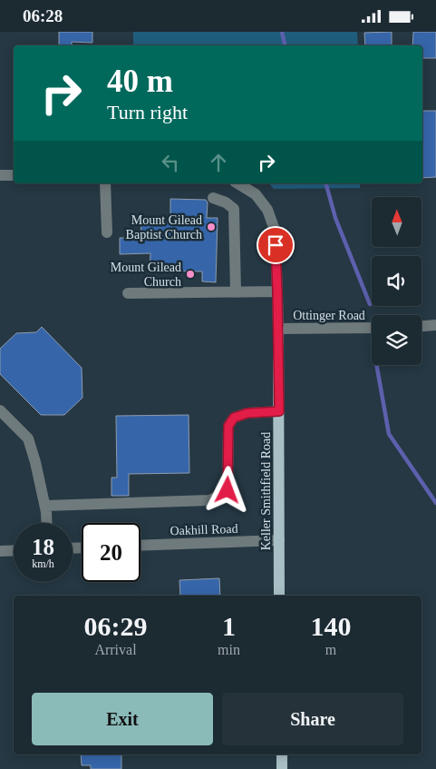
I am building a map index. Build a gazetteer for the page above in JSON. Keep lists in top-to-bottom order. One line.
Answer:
{"streets":{"main road":["Keller Smithfield Road"],"street":["Ottinger Road","Oakhill Road"]},"crossings":[["Ottinger Road","Keller Smithfield Road"],["Keller Smithfield Road","Oakhill Road"]],"places":["Mount Gilead Baptist Church","Mount Gilead Church"],"north":"top","page":{"status":"06:28","turn":["40 m","Turn right"],"speed":"18 km/h","limit":"20","eta":["06:29","Arrival","1","min","140","m"],"buttons":["Exit","Share"]}}
